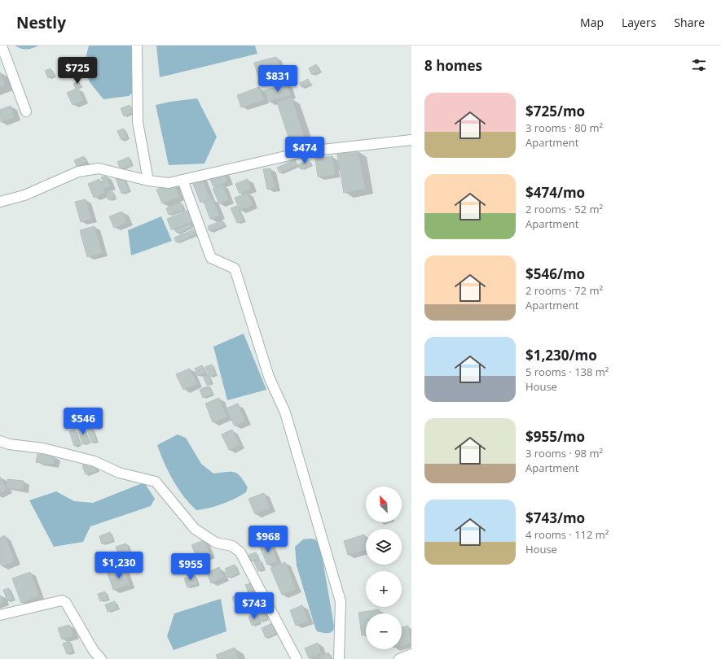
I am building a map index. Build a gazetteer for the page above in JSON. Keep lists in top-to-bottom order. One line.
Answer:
{"north":"top left","page":{"header":"Nestly","nav":["Map","Layers","Share"],"heading":"8 homes","price":["$725","$831","$474","$546","$968","$1,230","$955","$743"],"list":[{"name":"$725/mo","note":"3 rooms · 80 m² · Apartment"},{"name":"$474/mo","note":"2 rooms · 52 m² · Apartment"},{"name":"$546/mo","note":"2 rooms · 72 m² · Apartment"},{"name":"$1,230/mo","note":"5 rooms · 138 m² · House"},{"name":"$955/mo","note":"3 rooms · 98 m² · Apartment"},{"name":"$743/mo","note":"4 rooms · 112 m² · House"}],"map_buttons":["+","−"]}}
